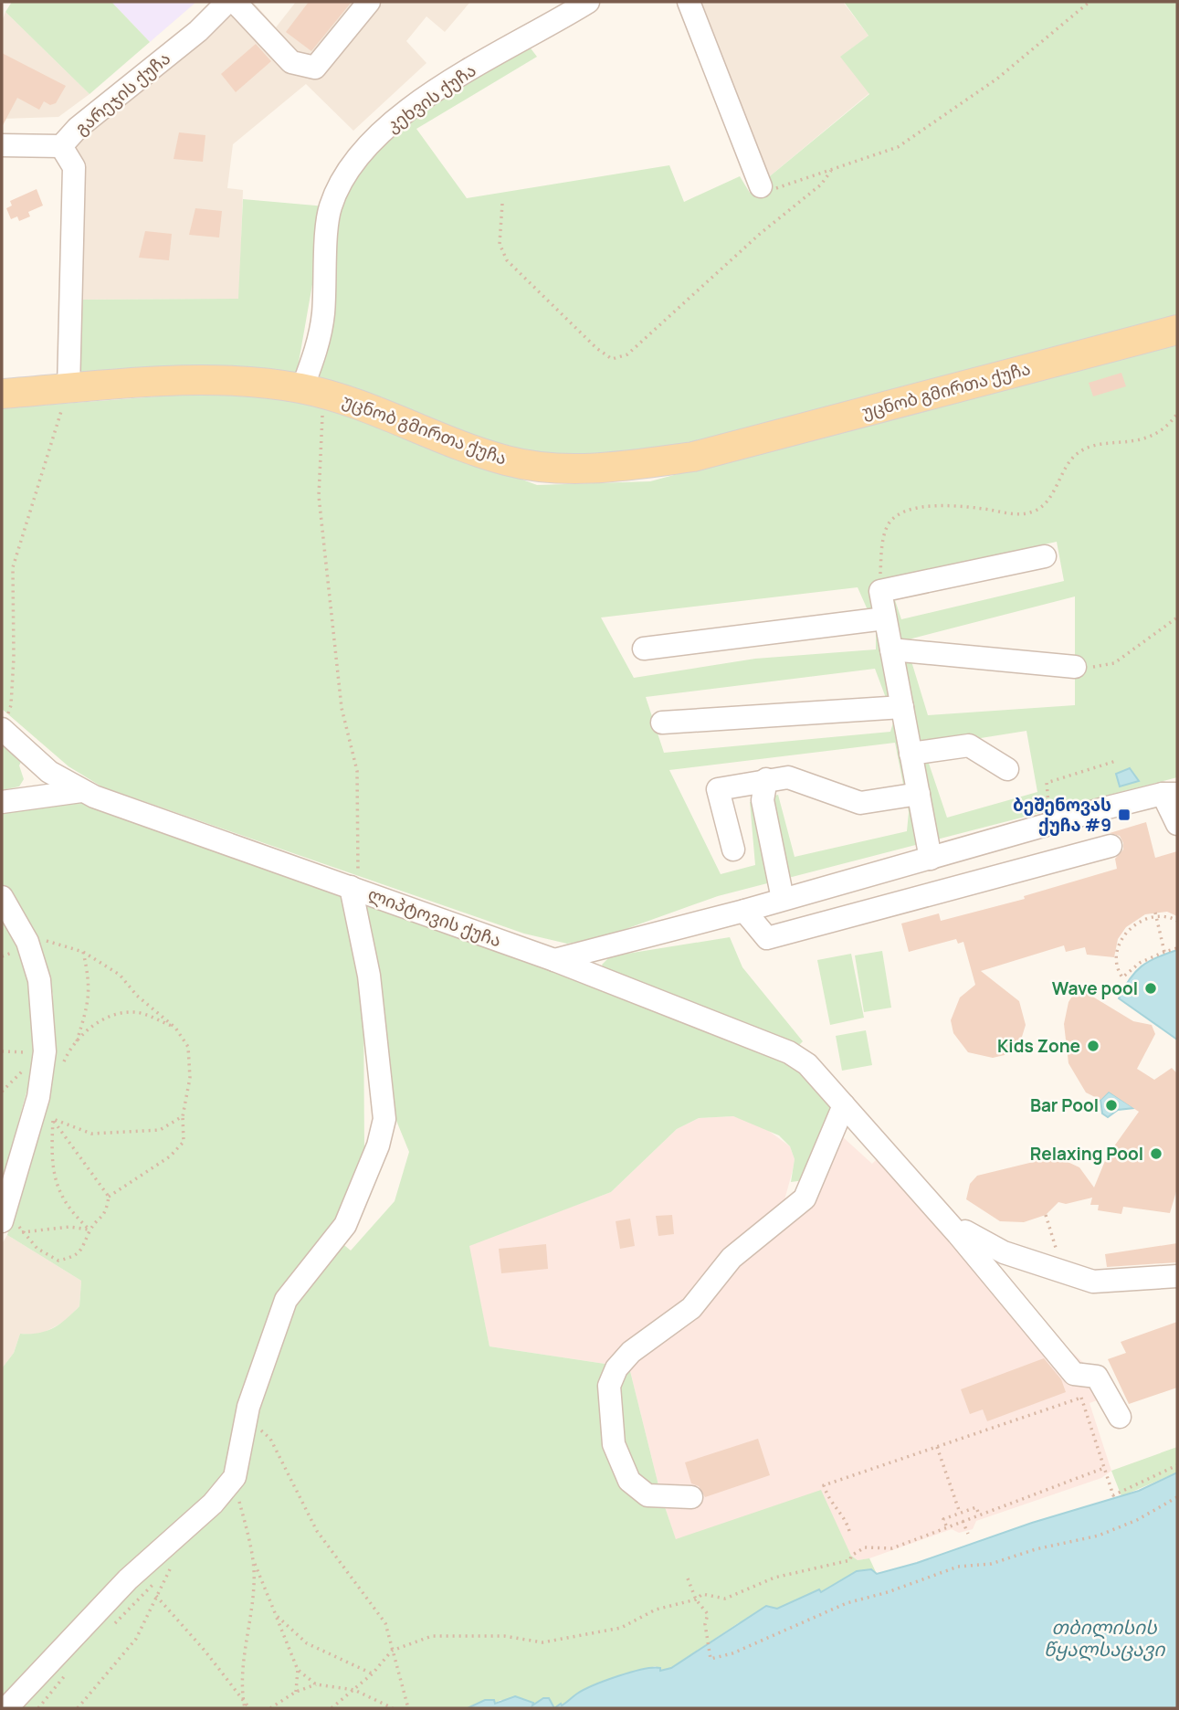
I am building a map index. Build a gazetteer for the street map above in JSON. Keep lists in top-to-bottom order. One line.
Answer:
{"streets":{"main road":["უცნობ გმირთა ქუჩა"],"street":["გარეჯის ქუჩა","კეხვის ქუჩა","ლიპტოვის ქუჩა"]},"crossings":[["კეხვის ქუჩა","უცნობ გმირთა ქუჩა"]],"water":["თბილისის წყალსაცავი"],"places":{"transit":["ბეშენოვას ქუჩა #9"],"other":["Wave pool","Kids Zone","Bar Pool","Relaxing Pool"]}}
